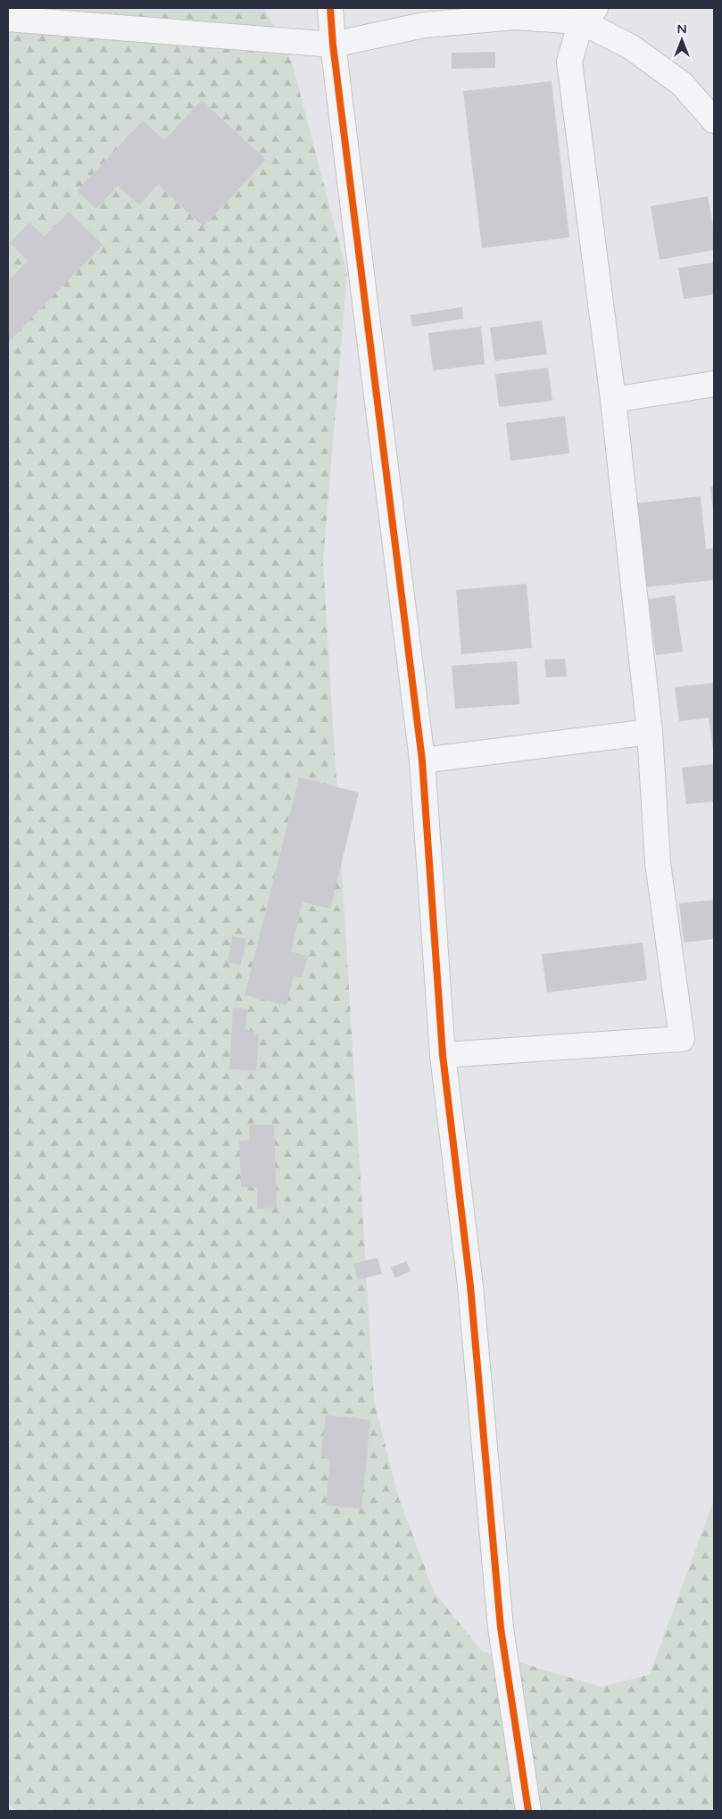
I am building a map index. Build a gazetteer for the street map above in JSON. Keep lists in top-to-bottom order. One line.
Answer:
{"north":"top"}
